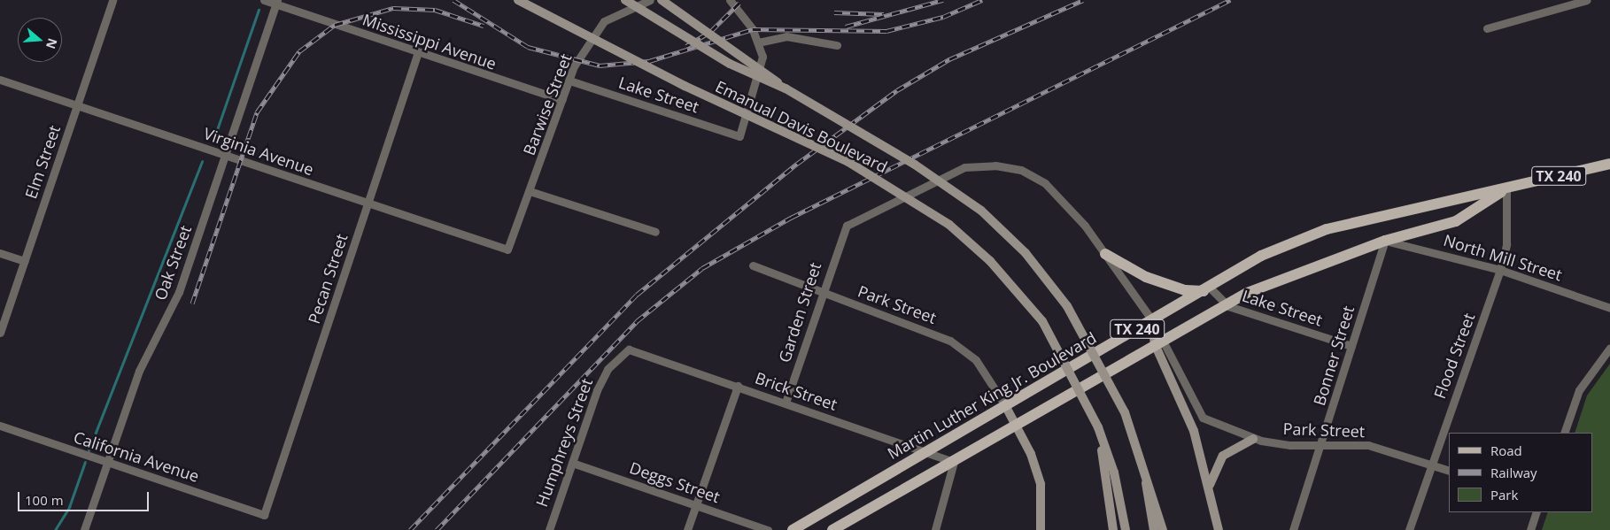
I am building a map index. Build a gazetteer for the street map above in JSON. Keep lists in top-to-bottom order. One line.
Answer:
{"streets":{"main road":["Emanual Davis Boulevard","TX 240","Martin Luther King Jr. Boulevard"],"street":["Mississippi Avenue","Lake Street","Barwise Street","Virginia Avenue","Elm Street","North Mill Street","Oak Street","Pecan Street","Park Street","Garden Street","Bonner Street","Flood Street","Brick Street","Humphreys Street","California Avenue","Deggs Street"]},"crossings":[["Mississippi Avenue","Barwise Street"],["Mississippi Avenue","Oak Street"],["Mississippi Avenue","Pecan Street"],["Lake Street","Barwise Street"],["Lake Street","Bonner Street"],["Lake Street","Martin Luther King Jr. Boulevard"],["Barwise Street","Virginia Avenue"],["Virginia Avenue","Elm Street"],["Virginia Avenue","Oak Street"],["Virginia Avenue","Pecan Street"],["North Mill Street","Bonner Street"],["North Mill Street","Flood Street"],["North Mill Street","Martin Luther King Jr. Boulevard"],["Oak Street","California Avenue"],["Pecan Street","California Avenue"],["Park Street","Garden Street"],["Park Street","Bonner Street"],["Park Street","Flood Street"],["Park Street","Martin Luther King Jr. Boulevard"],["Garden Street","Brick Street"],["Bonner Street","Martin Luther King Jr. Boulevard"],["Flood Street","Martin Luther King Jr. Boulevard"],["Brick Street","Martin Luther King Jr. Boulevard"],["Brick Street","Humphreys Street"],["Humphreys Street","Deggs Street"]],"legend":["Road","Railway","Park"],"scale_bar":"100 m","north":"right"}
